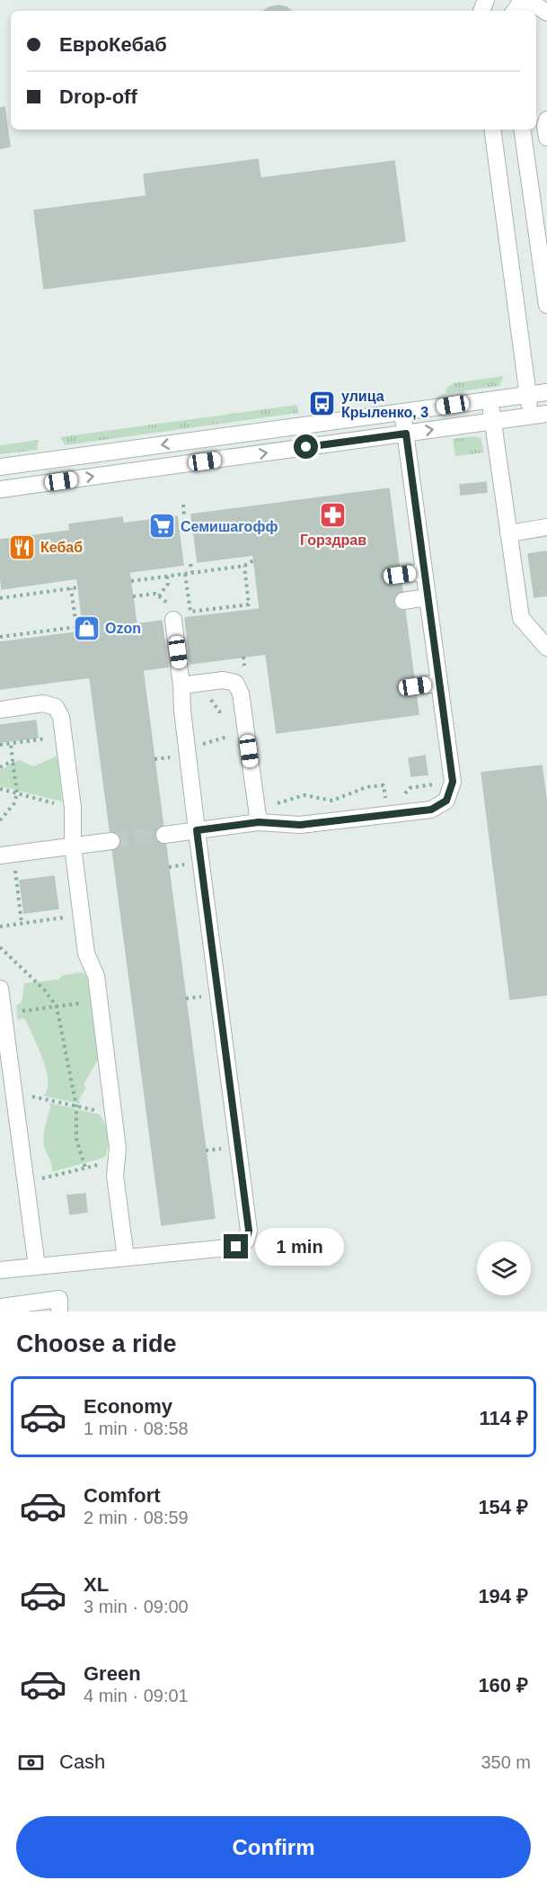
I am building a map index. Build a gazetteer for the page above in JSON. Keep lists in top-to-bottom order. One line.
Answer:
{"places":{"bus stop":["улица Крыленко, 3"],"pharmacy":["Горздрав"],"supermarket":["Семишагофф"],"restaurant":["Кебаб"],"shop":["Ozon"]},"page":{"banner":["ЕвроКебаб","Drop-off"],"bubble":"1 min","heading":"Choose a ride","list":[{"name":"Economy","note":"1 min · 08:58","value":"114 ₽"},{"name":"Comfort","note":"2 min · 08:59","value":"154 ₽"},{"name":"XL","note":"3 min · 09:00","value":"194 ₽"},{"name":"Green","note":"4 min · 09:01","value":"160 ₽"}],"pay":["Cash","350 m"],"buttons":"Confirm"}}
